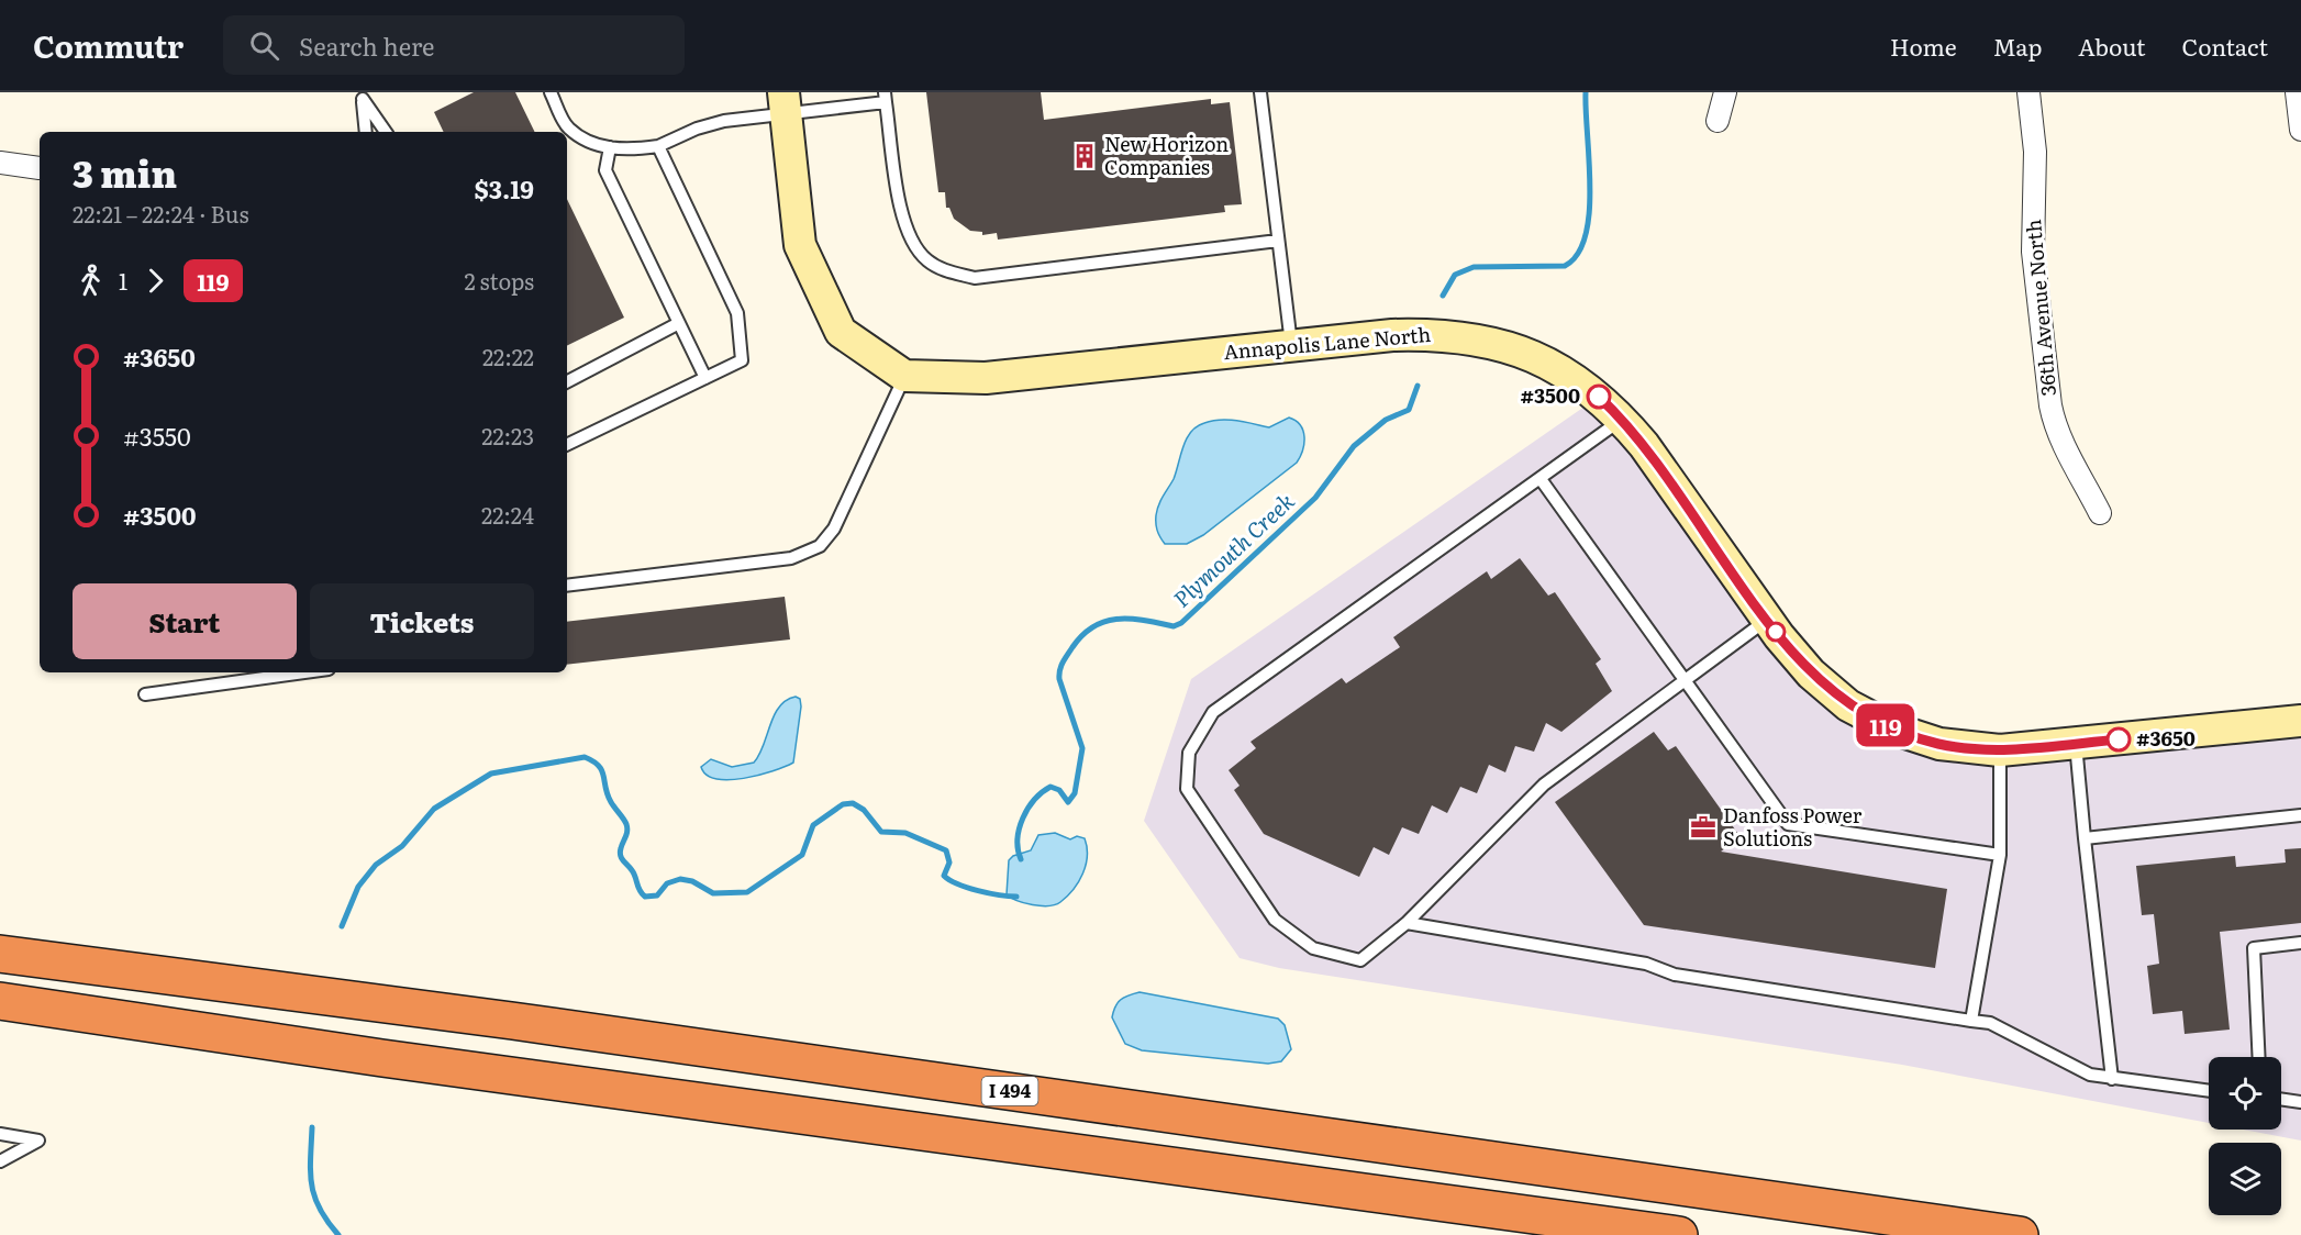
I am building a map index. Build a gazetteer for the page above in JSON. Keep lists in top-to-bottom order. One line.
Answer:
{"streets":{"highway":["I 494"],"street":["36th Avenue North","Annapolis Lane North"]},"water":["Plymouth Creek"],"places":{"building":["New Horizon Companies"],"other":["#3500","#3650"],"office":["Danfoss Power Solutions"]},"lines":["bus line 119"],"page":{"header":"Commutr","search":"Search here","nav":["Home","Map","About","Contact"],"on_map":"119","heading":["3 min","22:21 – 22:24 · Bus","$3.19"],"legs":["1","119","2 stops"],"list":[{"name":"#3650","value":"22:22"},{"name":"#3550","value":"22:23"},{"name":"#3500","value":"22:24"}],"buttons":["Start","Tickets"]}}
